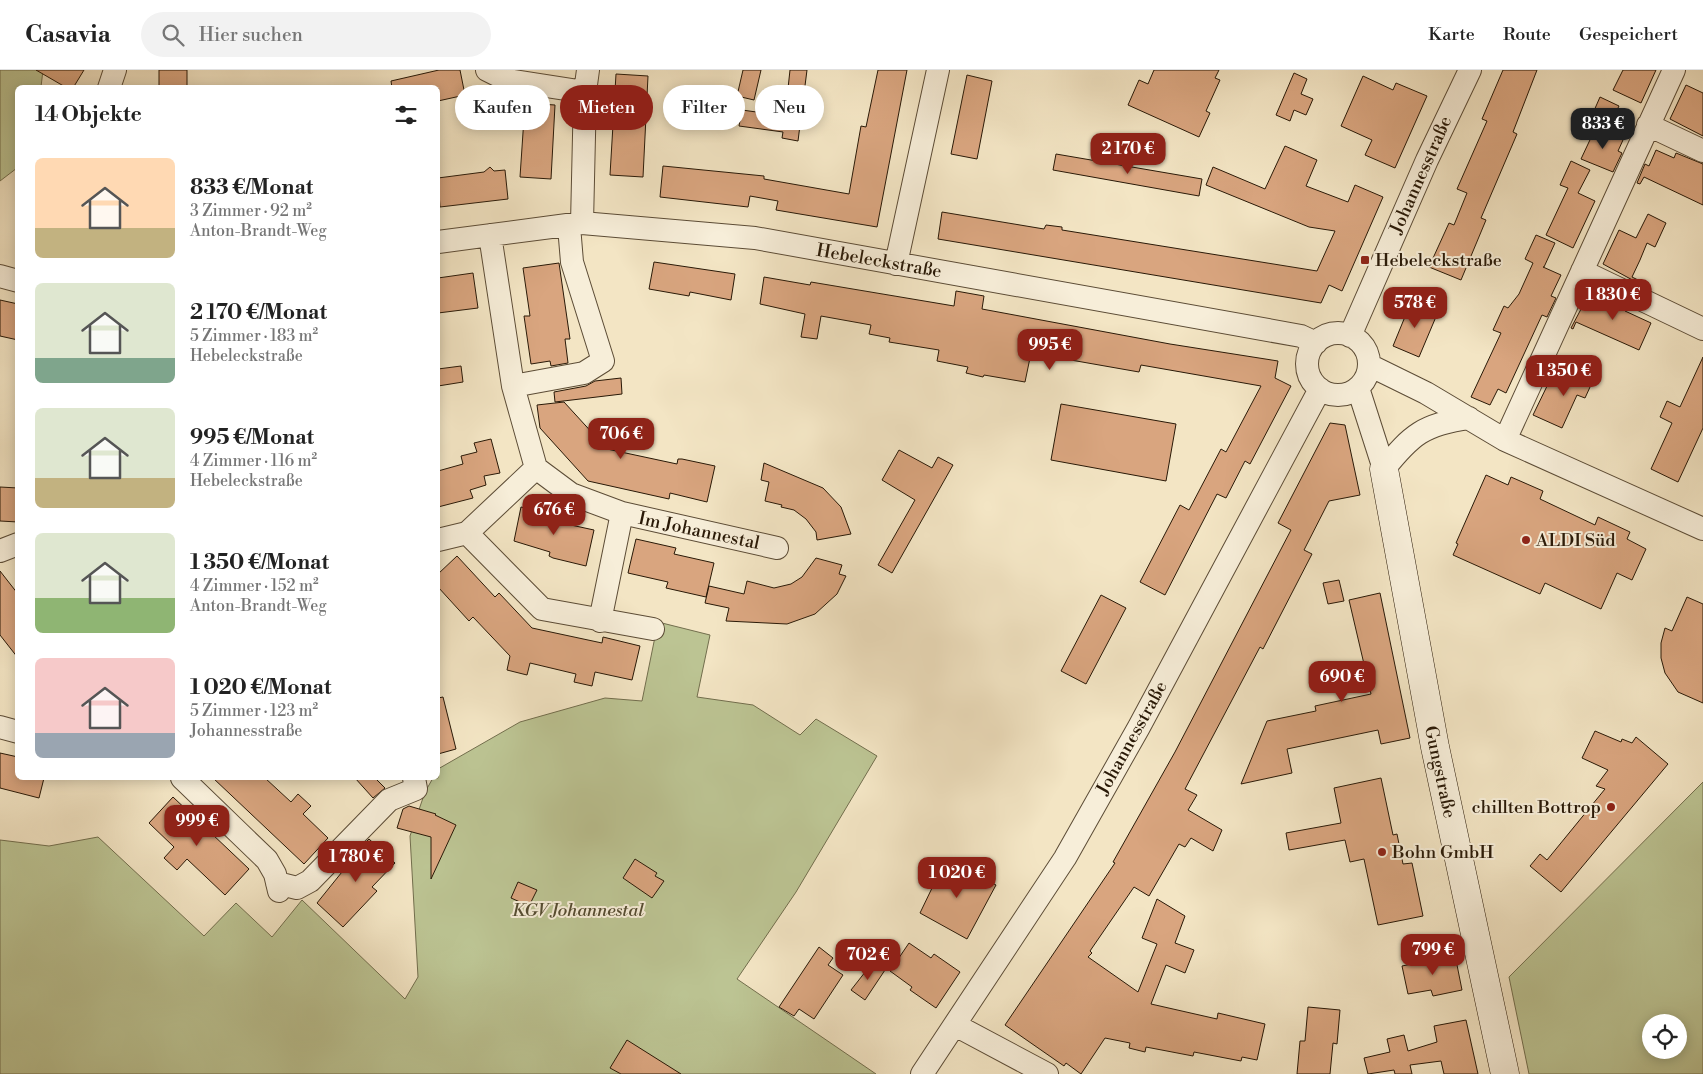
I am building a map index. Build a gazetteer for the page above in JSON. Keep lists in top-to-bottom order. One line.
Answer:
{"streets":{"street":["Johannesstraße","Hebeleckstraße","Im Johannestal","Gungstraße"]},"crossings":[["Johannesstraße","Hebeleckstraße"],["Johannesstraße","Gungstraße"],["Hebeleckstraße","Gungstraße"]],"parks":["KGV Johannestal"],"places":{"transit":["Hebeleckstraße"],"other":["ALDI Süd","chillten Bottrop","Bohn GmbH"]},"page":{"header":"Casavia","search":"Hier suchen","nav":["Karte","Route","Gespeichert"],"chip":["Kaufen","Mieten","Filter","Neu"],"heading":"14 Objekte","price":["833 €","2 170 €","1 830 €","578 €","995 €","1 350 €","706 €","676 €","690 €","999 €","1 780 €","1 020 €","799 €","702 €"],"list":[{"name":"833 €/Monat","note":"3 Zimmer · 92 m² · Anton-Brandt-Weg"},{"name":"2 170 €/Monat","note":"5 Zimmer · 183 m² · Hebeleckstraße"},{"name":"995 €/Monat","note":"4 Zimmer · 116 m² · Hebeleckstraße"},{"name":"1 350 €/Monat","note":"4 Zimmer · 152 m² · Anton-Brandt-Weg"},{"name":"1 020 €/Monat","note":"5 Zimmer · 123 m² · Johannesstraße"}]}}
